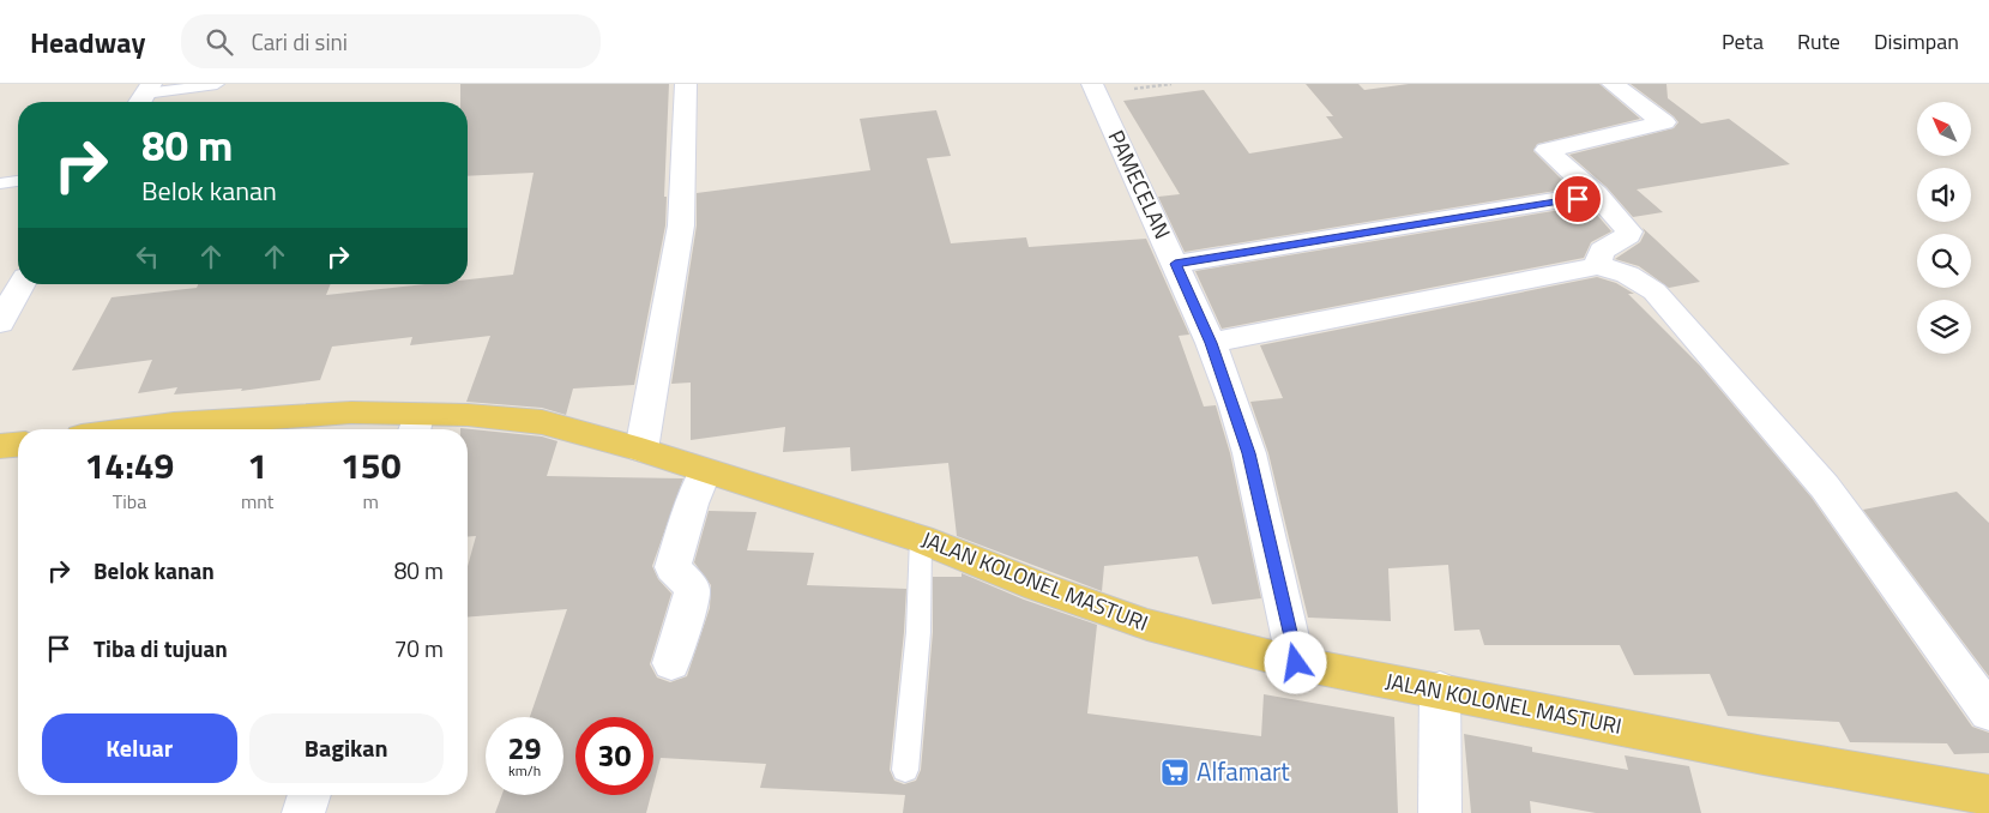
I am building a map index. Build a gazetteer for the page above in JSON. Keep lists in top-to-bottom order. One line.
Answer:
{"streets":{"main road":["JALAN KOLONEL MASTURI"],"street":["PAMECELAN"]},"crossings":[["PAMECELAN","JALAN KOLONEL MASTURI"]],"places":{"supermarket":["Alfamart"]},"north":"top left","page":{"header":"Headway","search":"Cari di sini","nav":["Peta","Rute","Disimpan"],"turn":["80 m","Belok kanan"],"eta":["14:49","Tiba","1","mnt","150","m"],"list":[{"name":"Belok kanan","value":"80 m"},{"name":"Tiba di tujuan","value":"70 m"}],"buttons":["Keluar","Bagikan"],"speed":"29 km/h","limit":"30"}}
